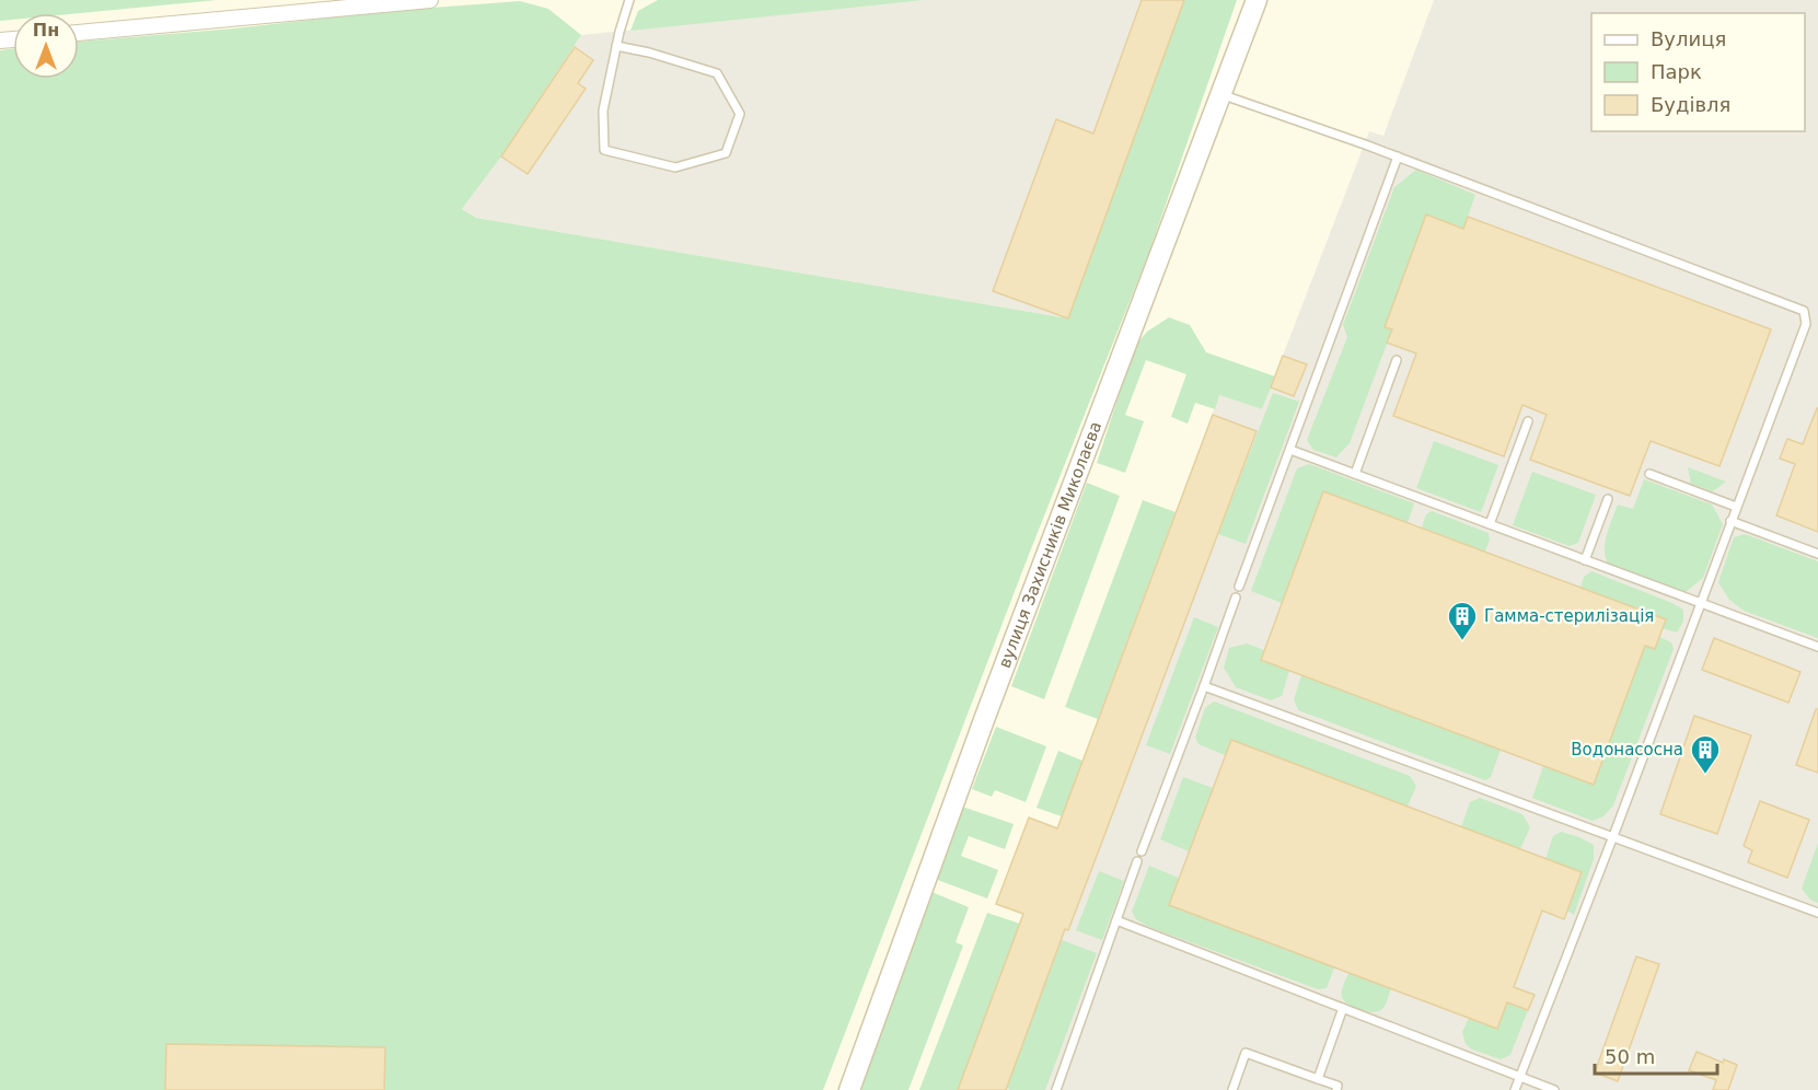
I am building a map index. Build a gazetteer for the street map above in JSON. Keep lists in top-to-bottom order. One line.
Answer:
{"streets":{"street":["вулиця Захисників Миколаєва"]},"places":{"building":["Гамма-стерилізація","Водонасосна"]},"legend":["Вулиця","Парк","Будівля"],"scale_bar":"50 m","north":"top"}
